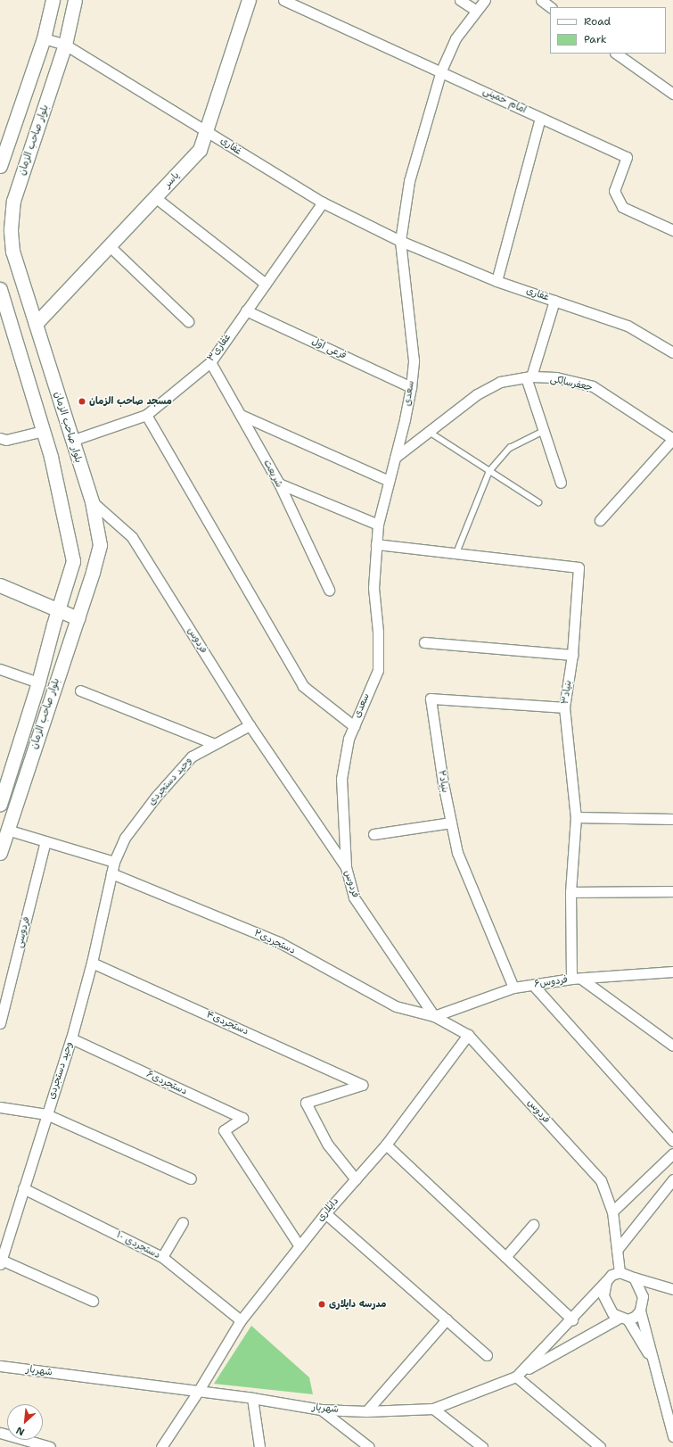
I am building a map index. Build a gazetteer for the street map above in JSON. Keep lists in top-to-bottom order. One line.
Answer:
{"streets":{"main road":["بلوار صاحب الزمان","یاسر"],"street":["امام خمینی","غفاری","غفاری۳","فرعی اول","جعفرسالکی","سعدی","شریعت","فردوس","بنیاد۳","وحید دستجردی","بنیاد۲","فردوسی","دستجردی۲","فردوس۶","دستجردی۴","دستجردی۶","دایلاری","دستجردی ۱۰","شهریار"]},"crossings":[["بلوار صاحب الزمان","غفاری"],["بلوار صاحب الزمان","یاسر"],["بلوار صاحب الزمان","غفاری۳"],["بلوار صاحب الزمان","فردوس"],["غفاری","یاسر"],["غفاری","غفاری۳"],["غفاری","سعدی"],["غفاری۳","فرعی اول"],["غفاری۳","شریعت"],["فرعی اول","سعدی"],["جعفرسالکی","سعدی"],["سعدی","فردوس"],["فردوس","وحید دستجردی"],["فردوس","دستجردی۲"],["فردوس","فردوس۶"],["فردوس","دایلاری"],["فردوس","شهریار"],["بنیاد۳","بنیاد۲"],["بنیاد۳","فردوس۶"],["وحید دستجردی","دستجردی۲"],["وحید دستجردی","دستجردی۴"],["وحید دستجردی","دستجردی۶"],["وحید دستجردی","دستجردی ۱۰"],["بنیاد۲","فردوس۶"],["دستجردی۲","فردوس۶"],["دستجردی۴","دایلاری"],["دستجردی۶","دایلاری"],["دایلاری","دستجردی ۱۰"],["دایلاری","شهریار"]],"places":["مسجد صاحب الزمان","مدرسه دایلاری"],"legend":["Road","Park"],"north":"bottom left"}
